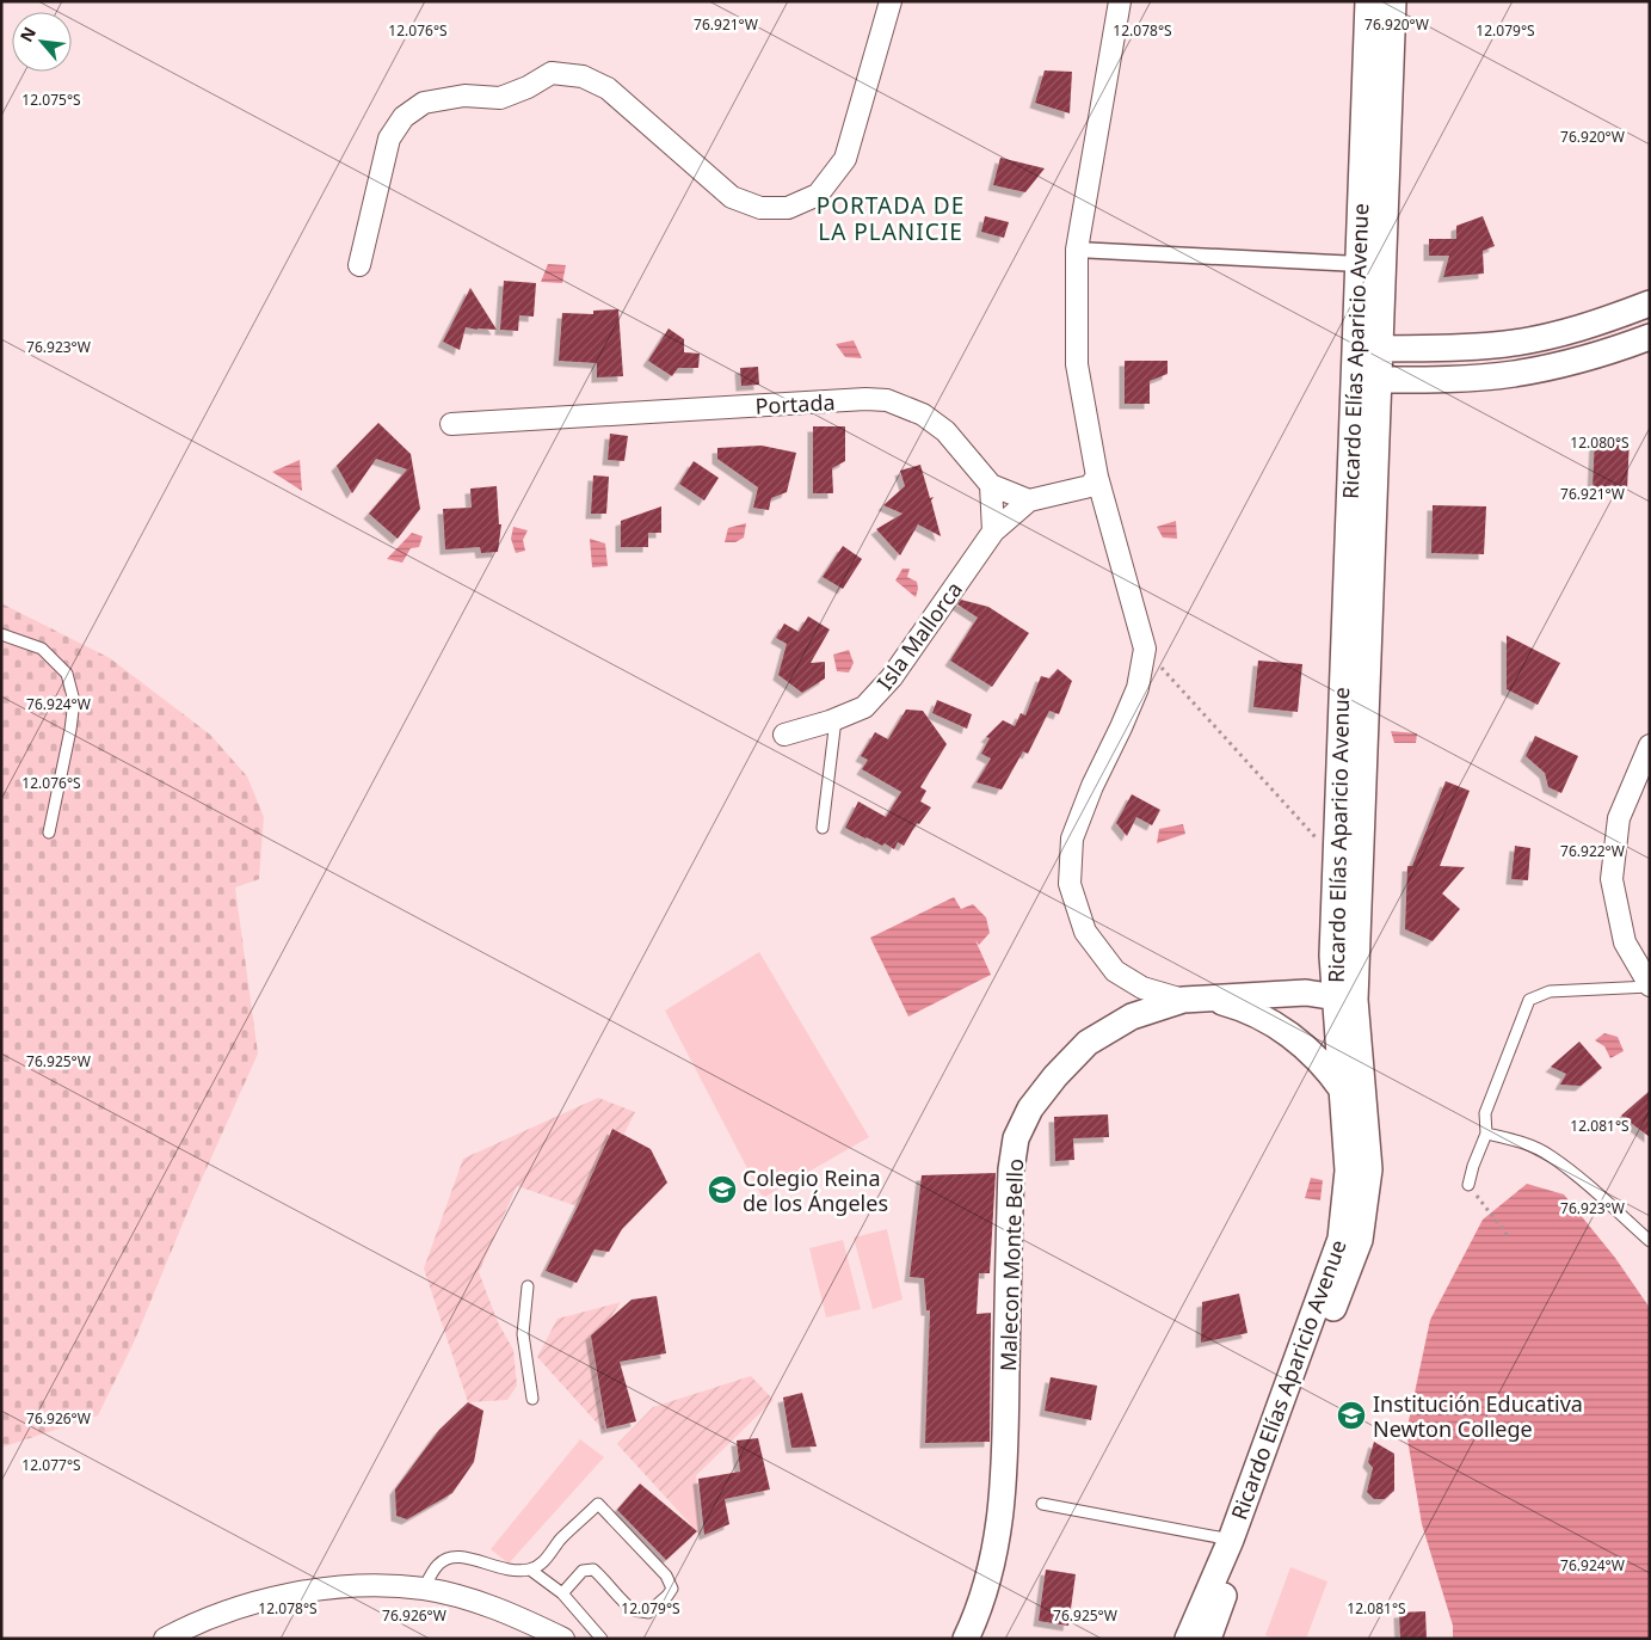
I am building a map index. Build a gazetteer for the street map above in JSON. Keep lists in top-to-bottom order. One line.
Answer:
{"streets":{"street":["Ricardo Elías Aparicio Avenue","Portada","Isla Mallorca","Malecon Monte Bello"]},"crossings":[["Ricardo Elías Aparicio Avenue","Malecon Monte Bello"],["Portada","Isla Mallorca"]],"districts":["PORTADA DE LA PLANICIE"],"places":{"school or university":["Colegio Reina de los Ángeles","Institución Educativa Newton College"]},"north":"top left","coordinates":["76.921°W","76.920°W","12.076°S","12.078°S","12.079°S","12.075°S","76.923°W","12.080°S","76.924°W","76.922°W","76.925°W","12.081°S","76.926°W","12.077°S"]}
